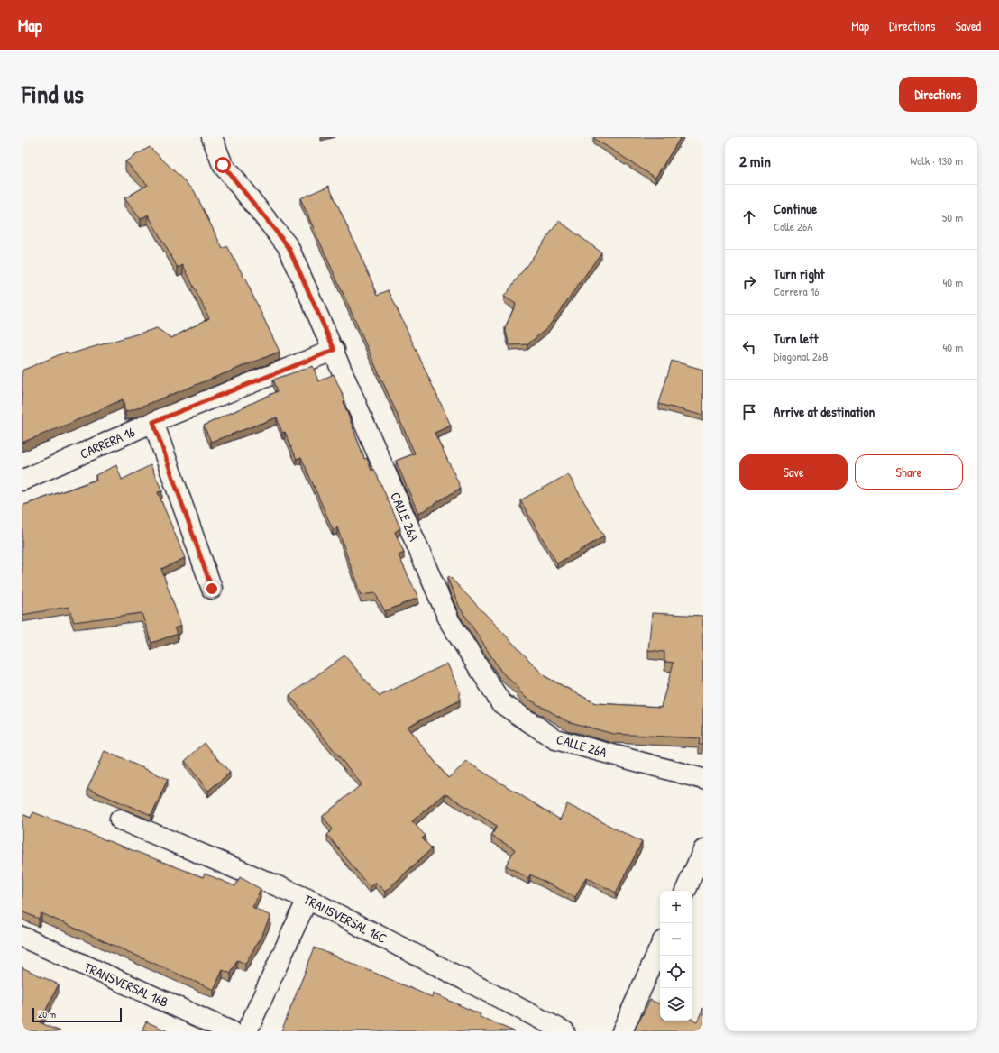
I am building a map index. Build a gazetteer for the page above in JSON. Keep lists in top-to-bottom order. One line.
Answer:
{"streets":{"street":["CARRERA 16","CALLE 26A","TRANSVERSAL 16C","TRANSVERSAL 16B"]},"crossings":[["CARRERA 16","CALLE 26A"]],"scale_bar":"20 m","page":{"header":"Map","nav":["Map","Directions","Saved"],"title":"Find us","buttons":["Directions",["Save","Share"]],"heading":["2 min","Walk · 130 m"],"list":[["Continue","Calle 26A","50 m"],["Turn right","Carrera 16","40 m"],["Turn left","Diagonal 26B","40 m"],"Arrive at destination"],"map_buttons":["+","−"],"scale":"20 m"}}
